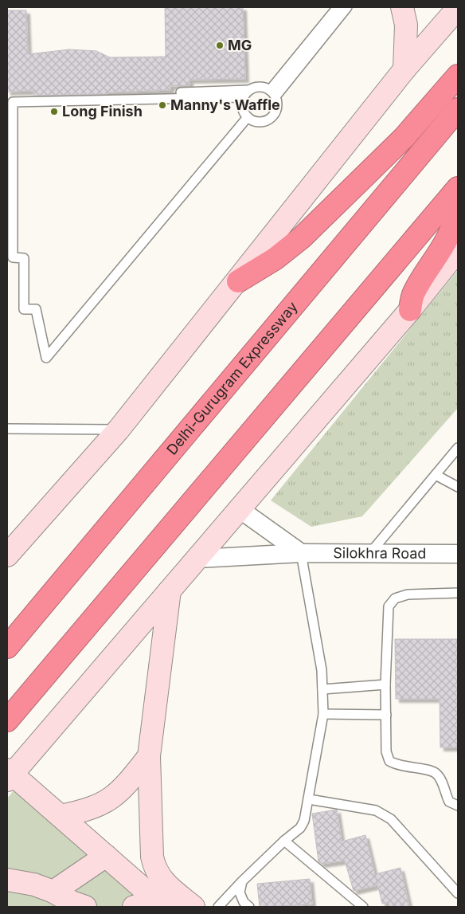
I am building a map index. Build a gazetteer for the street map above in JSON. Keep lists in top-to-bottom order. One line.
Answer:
{"streets":{"highway":["Delhi-Gurugram Expressway"],"street":["Silokhra Road"]},"places":["MG","Manny's Waffle","Long Finish"]}
